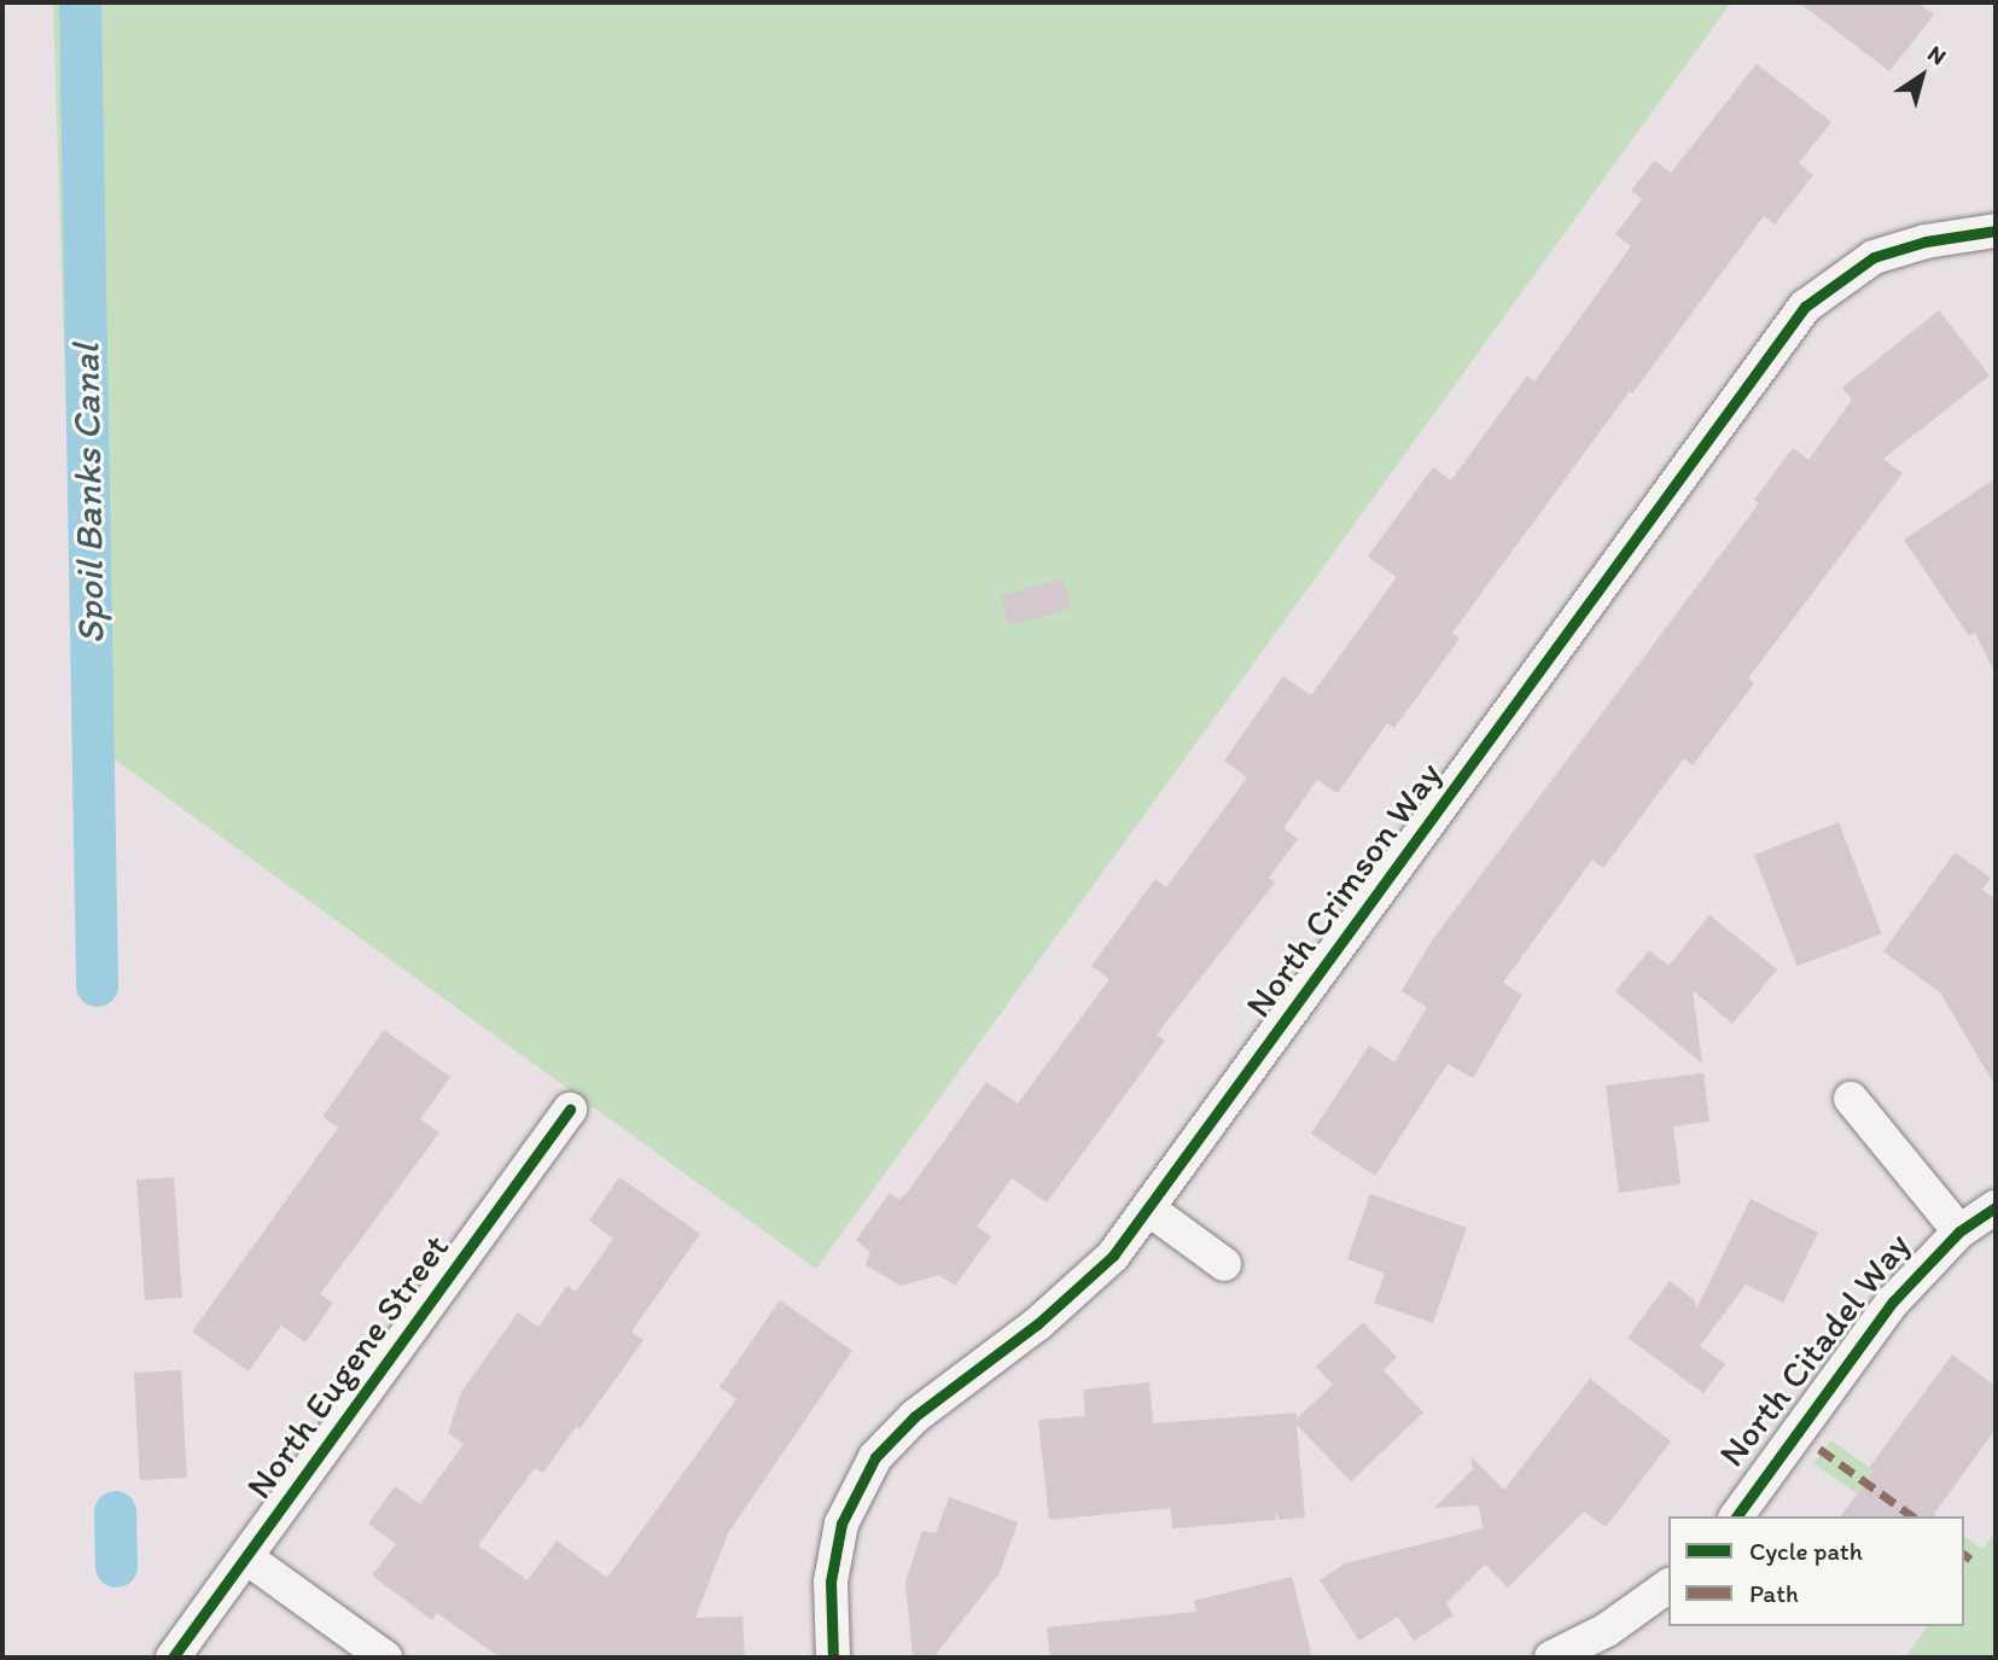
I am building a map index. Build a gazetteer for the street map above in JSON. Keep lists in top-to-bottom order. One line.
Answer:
{"streets":{"street":["North Crimson Way","North Citadel Way","North Eugene Street"]},"water":["Spoil Banks Canal"],"legend":["Cycle path","Path"],"north":"top right"}
